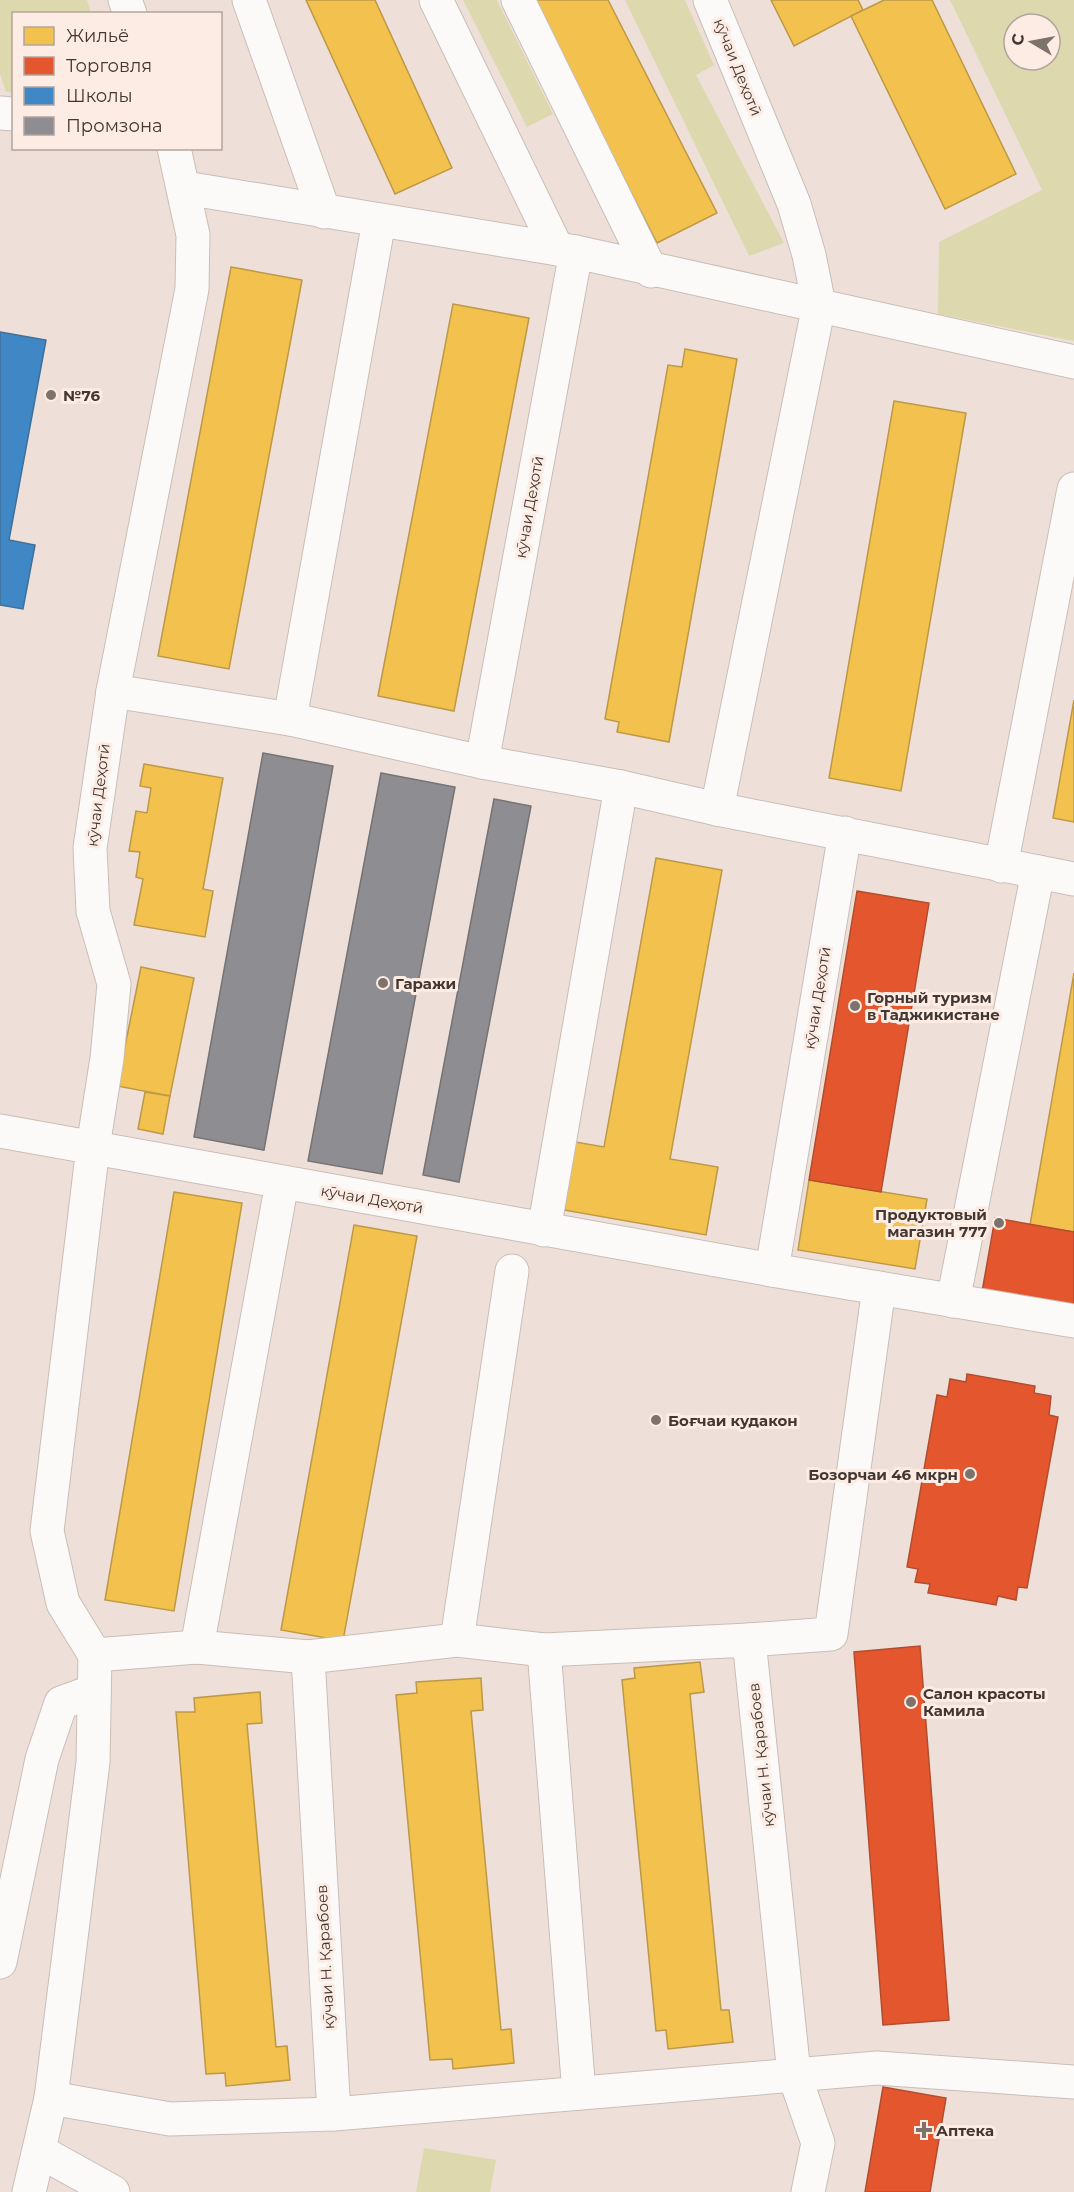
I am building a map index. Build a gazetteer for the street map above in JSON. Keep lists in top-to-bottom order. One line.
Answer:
{"streets":{"street":["кӯчаи Деҳотӣ","кӯчаи Н. Қарабоев"]},"places":{"other":["№76","Гаражи","Горный туризм в Таджикистане","Продуктовый магазин 777","Боғчаи кудакон","Бозорчаи 46 мкрн","Салон красоты Камила"],"health":["Аптека"]},"legend":["Жильё","Торговля","Школы","Промзона"],"north":"left"}
